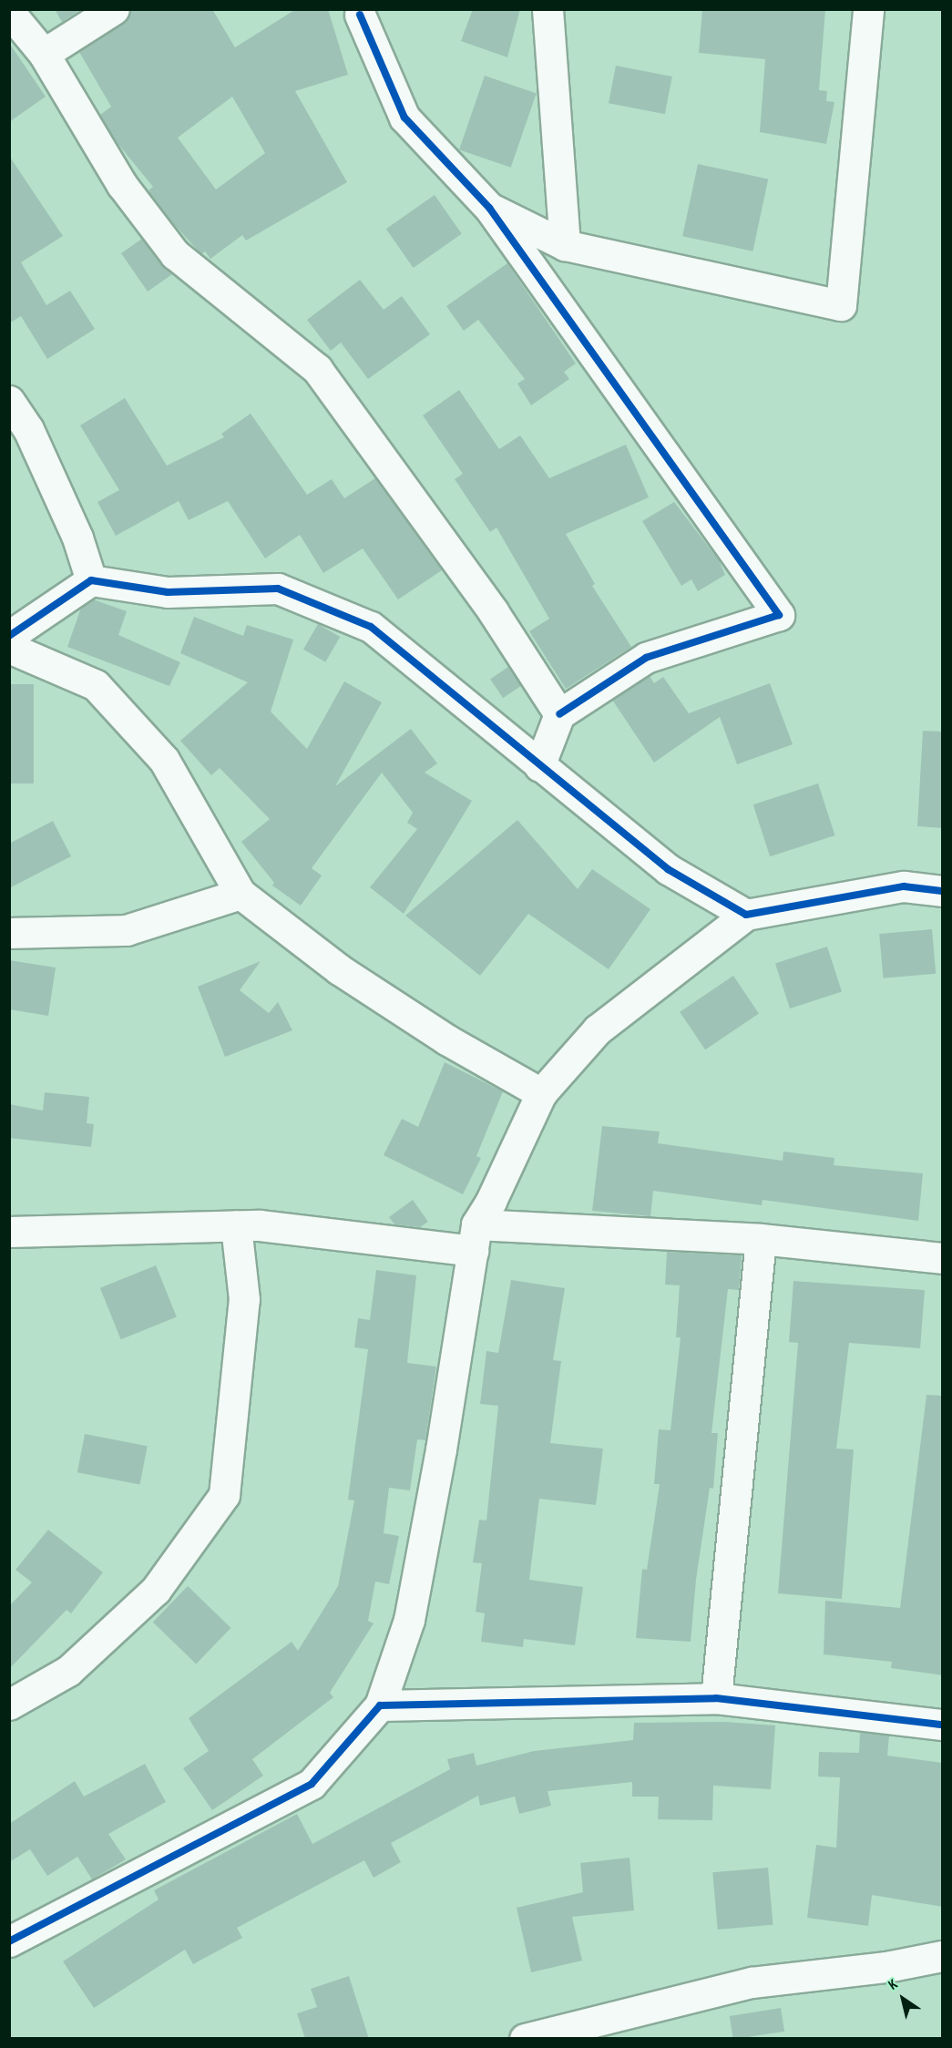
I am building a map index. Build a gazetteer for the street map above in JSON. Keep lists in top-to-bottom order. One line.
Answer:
{"north":"top left"}
